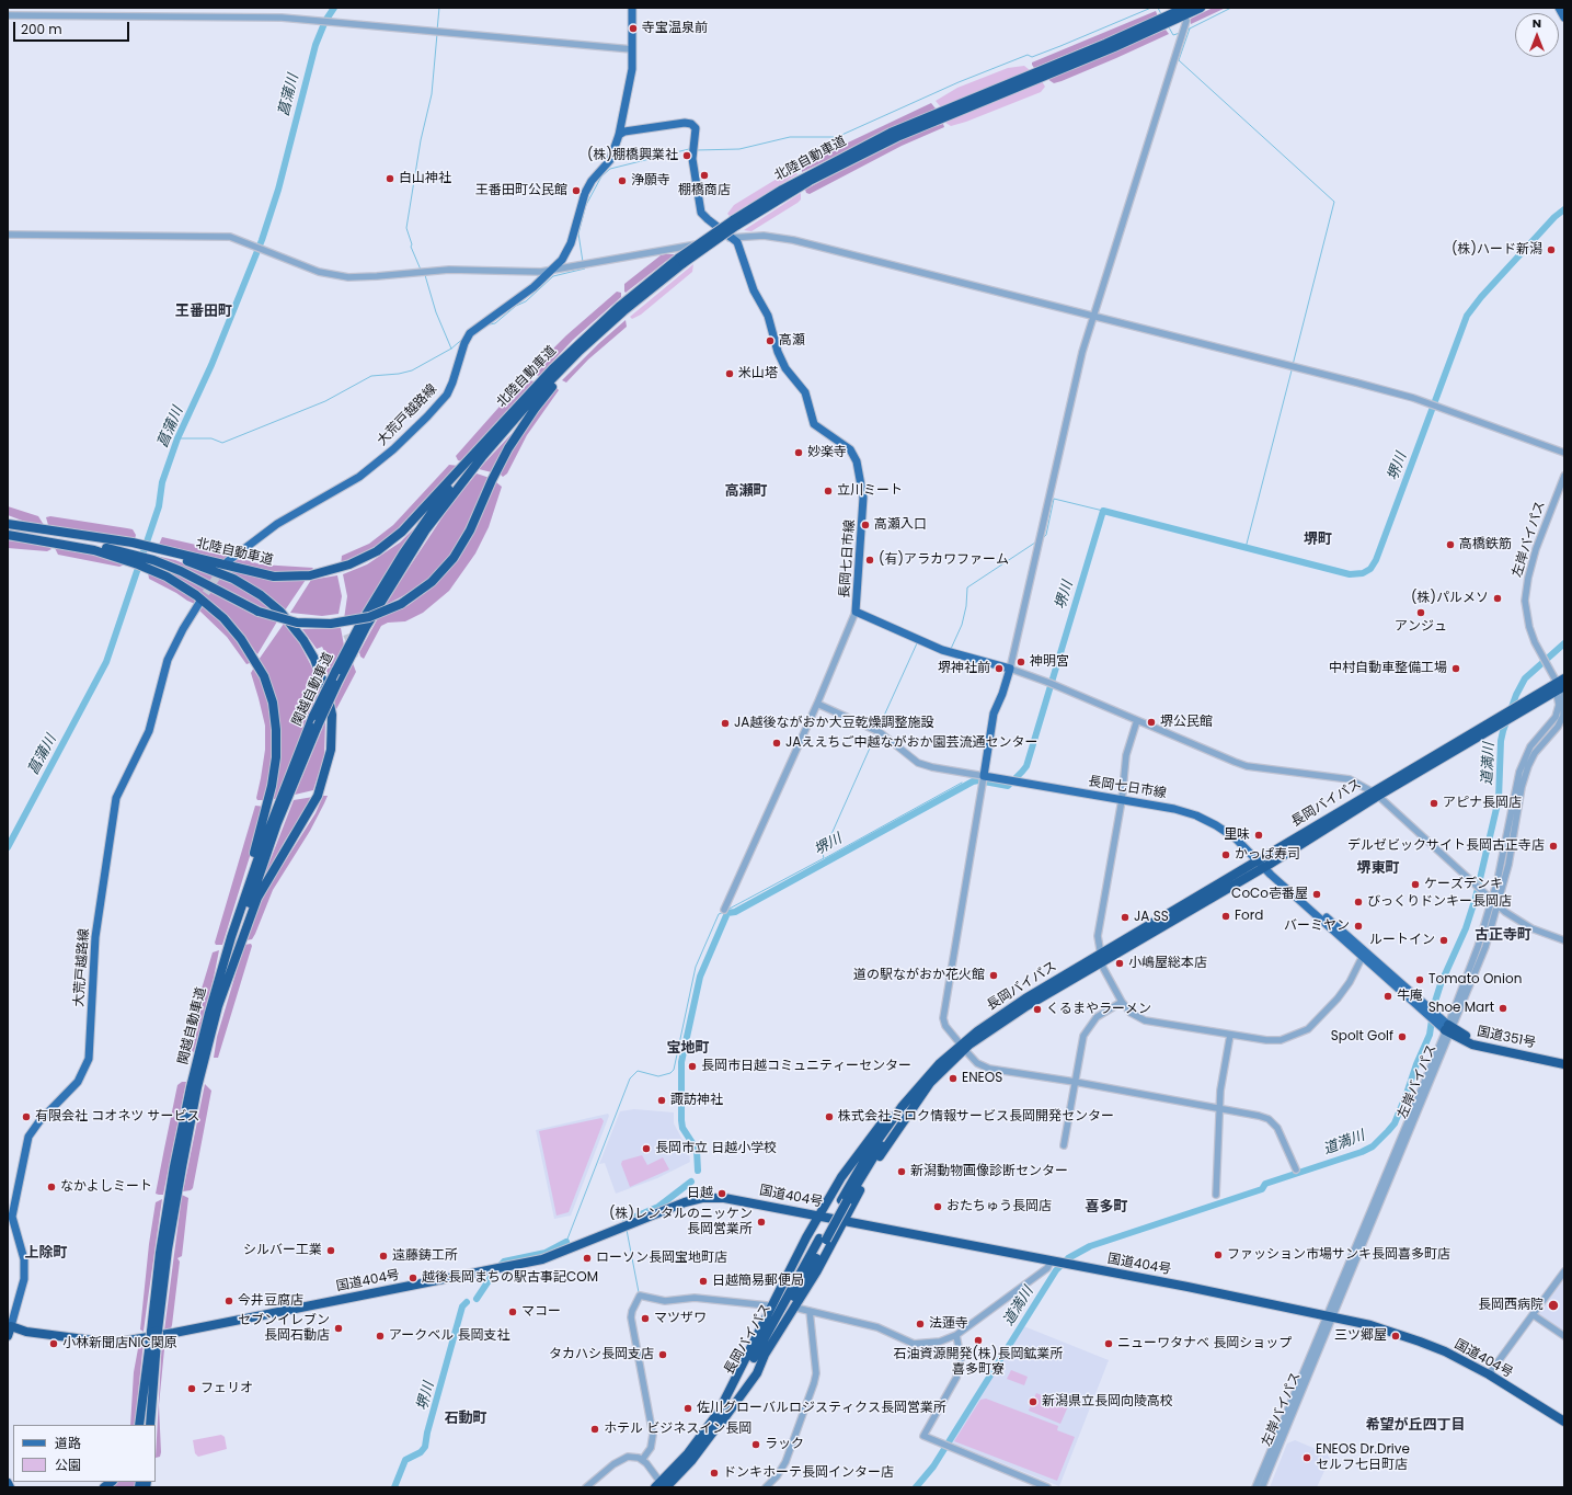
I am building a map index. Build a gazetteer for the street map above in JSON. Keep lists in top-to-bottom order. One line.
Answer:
{"streets":{"highway":["北陸自動車道","関越自動車道","長岡バイパス","国道351号","国道404号"],"main road":["大荒戸越路線","長岡七日市線"],"street":["左岸バイパス"]},"crossings":[["北陸自動車道","関越自動車道"],["大荒戸越路線","長岡七日市線"],["大荒戸越路線","国道404号"],["左岸バイパス","長岡七日市線"],["左岸バイパス","長岡バイパス"],["左岸バイパス","国道351号"],["左岸バイパス","国道404号"],["長岡七日市線","長岡バイパス"],["長岡七日市線","国道351号"]],"districts":["王番田町","高瀬町","堺町","堺東町","古正寺町","宝地町","喜多町","上除町","石動町","希望が丘四丁目"],"water":["菖蒲川","堺川","道満川"],"places":["寺宝温泉前","(株)棚橋興業社","棚橋商店","白山神社","浄願寺","王番田町公民館","(株)ハード新潟","高瀬","米山塔","妙楽寺","立川ミート","高瀬入口","高橋鉄筋","(有)アラカワファーム","(株)パルメソ","アンジュ","神明宮","堺神社前","中村自動車整備工場","堺公民館","JA越後ながおか大豆乾燥調整施設","JAええちご中越ながおか園芸流通センター","アピナ長岡店","里味","デルゼビックサイト長岡古正寺店","かっぱ寿司","ケーズデンキ","CoCo壱番屋","びっくりドンキー長岡店","Ford","JA SS","バーミヤン","ルートイン","小嶋屋総本店","道の駅ながおか花火館","Tomato Onion","牛庵","Shoe Mart","くるまやラーメン","Spolt Golf","長岡市日越コミュニティーセンター","ENEOS","諏訪神社","有限会社 コオネツ サービス","株式会社ミロク情報サービス長岡開発センター","長岡市立 日越小学校","新潟動物画像診断センター","なかよしミート","日越","おたちゅう長岡店","(株)レンタルのニッケン 長岡営業所","シルバー工業","ファッション市場サンキ長岡喜多町店","遠藤鋳工所","ローソン長岡宝地町店","越後長岡まちの駅古事記COM","日越簡易郵便局","今井豆腐店","長岡西病院","マコー","マツザワ","法蓮寺","セブンイレブン 長岡石動店","アークベル 長岡支社","三ツ郷屋","石油資源開発(株)長岡鉱業所 喜多町寮","小林新聞店NIC関原","ニューワタナベ 長岡ショップ","タカハシ長岡支店","フェリオ","新潟県立長岡向陵高校","佐川グローバルロジスティクス長岡営業所","ホテル ビジネスイン長岡","ラック","ENEOS Dr.Drive セルフ七日町店","ドンキホーテ長岡インター店"],"legend":["道路","公園"],"scale_bar":"200 m","north":"top"}
